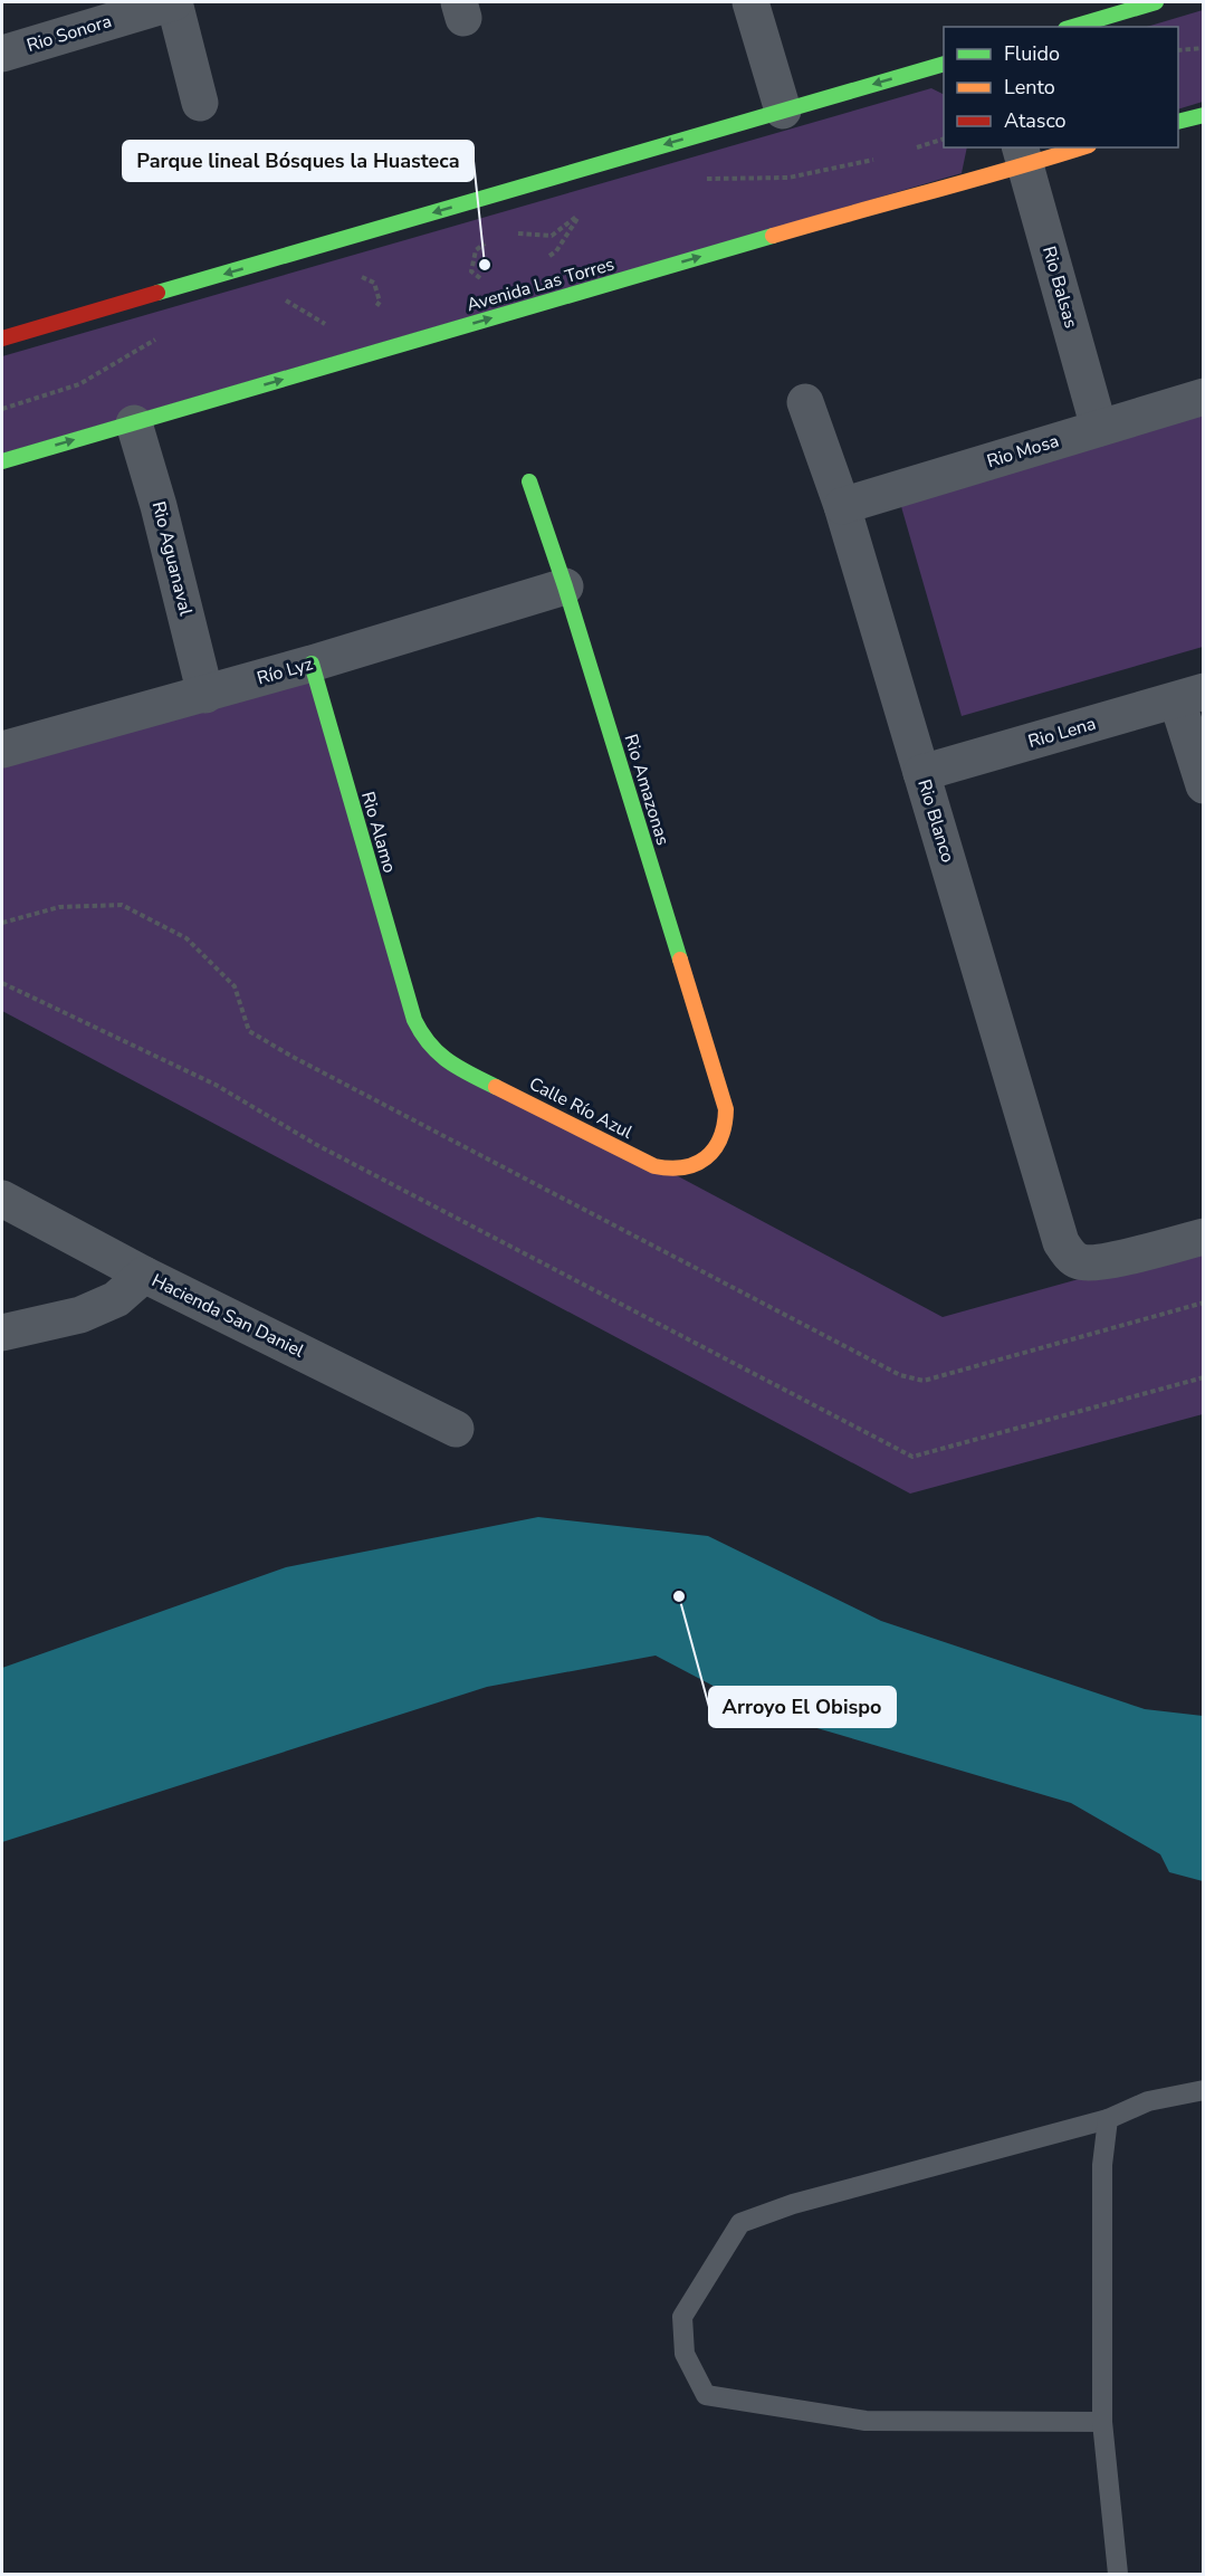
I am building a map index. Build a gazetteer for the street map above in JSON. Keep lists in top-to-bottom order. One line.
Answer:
{"streets":{"street":["Rio Sonora","Avenida Las Torres","Rio Balsas","Rio Mosa","Rio Aguanaval","Río Lyz","Rio Lena","Rio Amazonas","Rio Blanco","Rio Alamo","Calle Río Azul","Hacienda San Daniel"]},"crossings":[["Avenida Las Torres","Rio Balsas"],["Avenida Las Torres","Rio Aguanaval"],["Rio Balsas","Rio Mosa"],["Rio Mosa","Rio Blanco"],["Rio Aguanaval","Río Lyz"],["Río Lyz","Rio Amazonas"],["Río Lyz","Rio Alamo"],["Rio Lena","Rio Blanco"],["Rio Amazonas","Calle Río Azul"],["Rio Alamo","Calle Río Azul"]],"places":["Parque lineal Bósques la Huasteca","Arroyo El Obispo"],"legend":["Fluido","Lento","Atasco"]}
